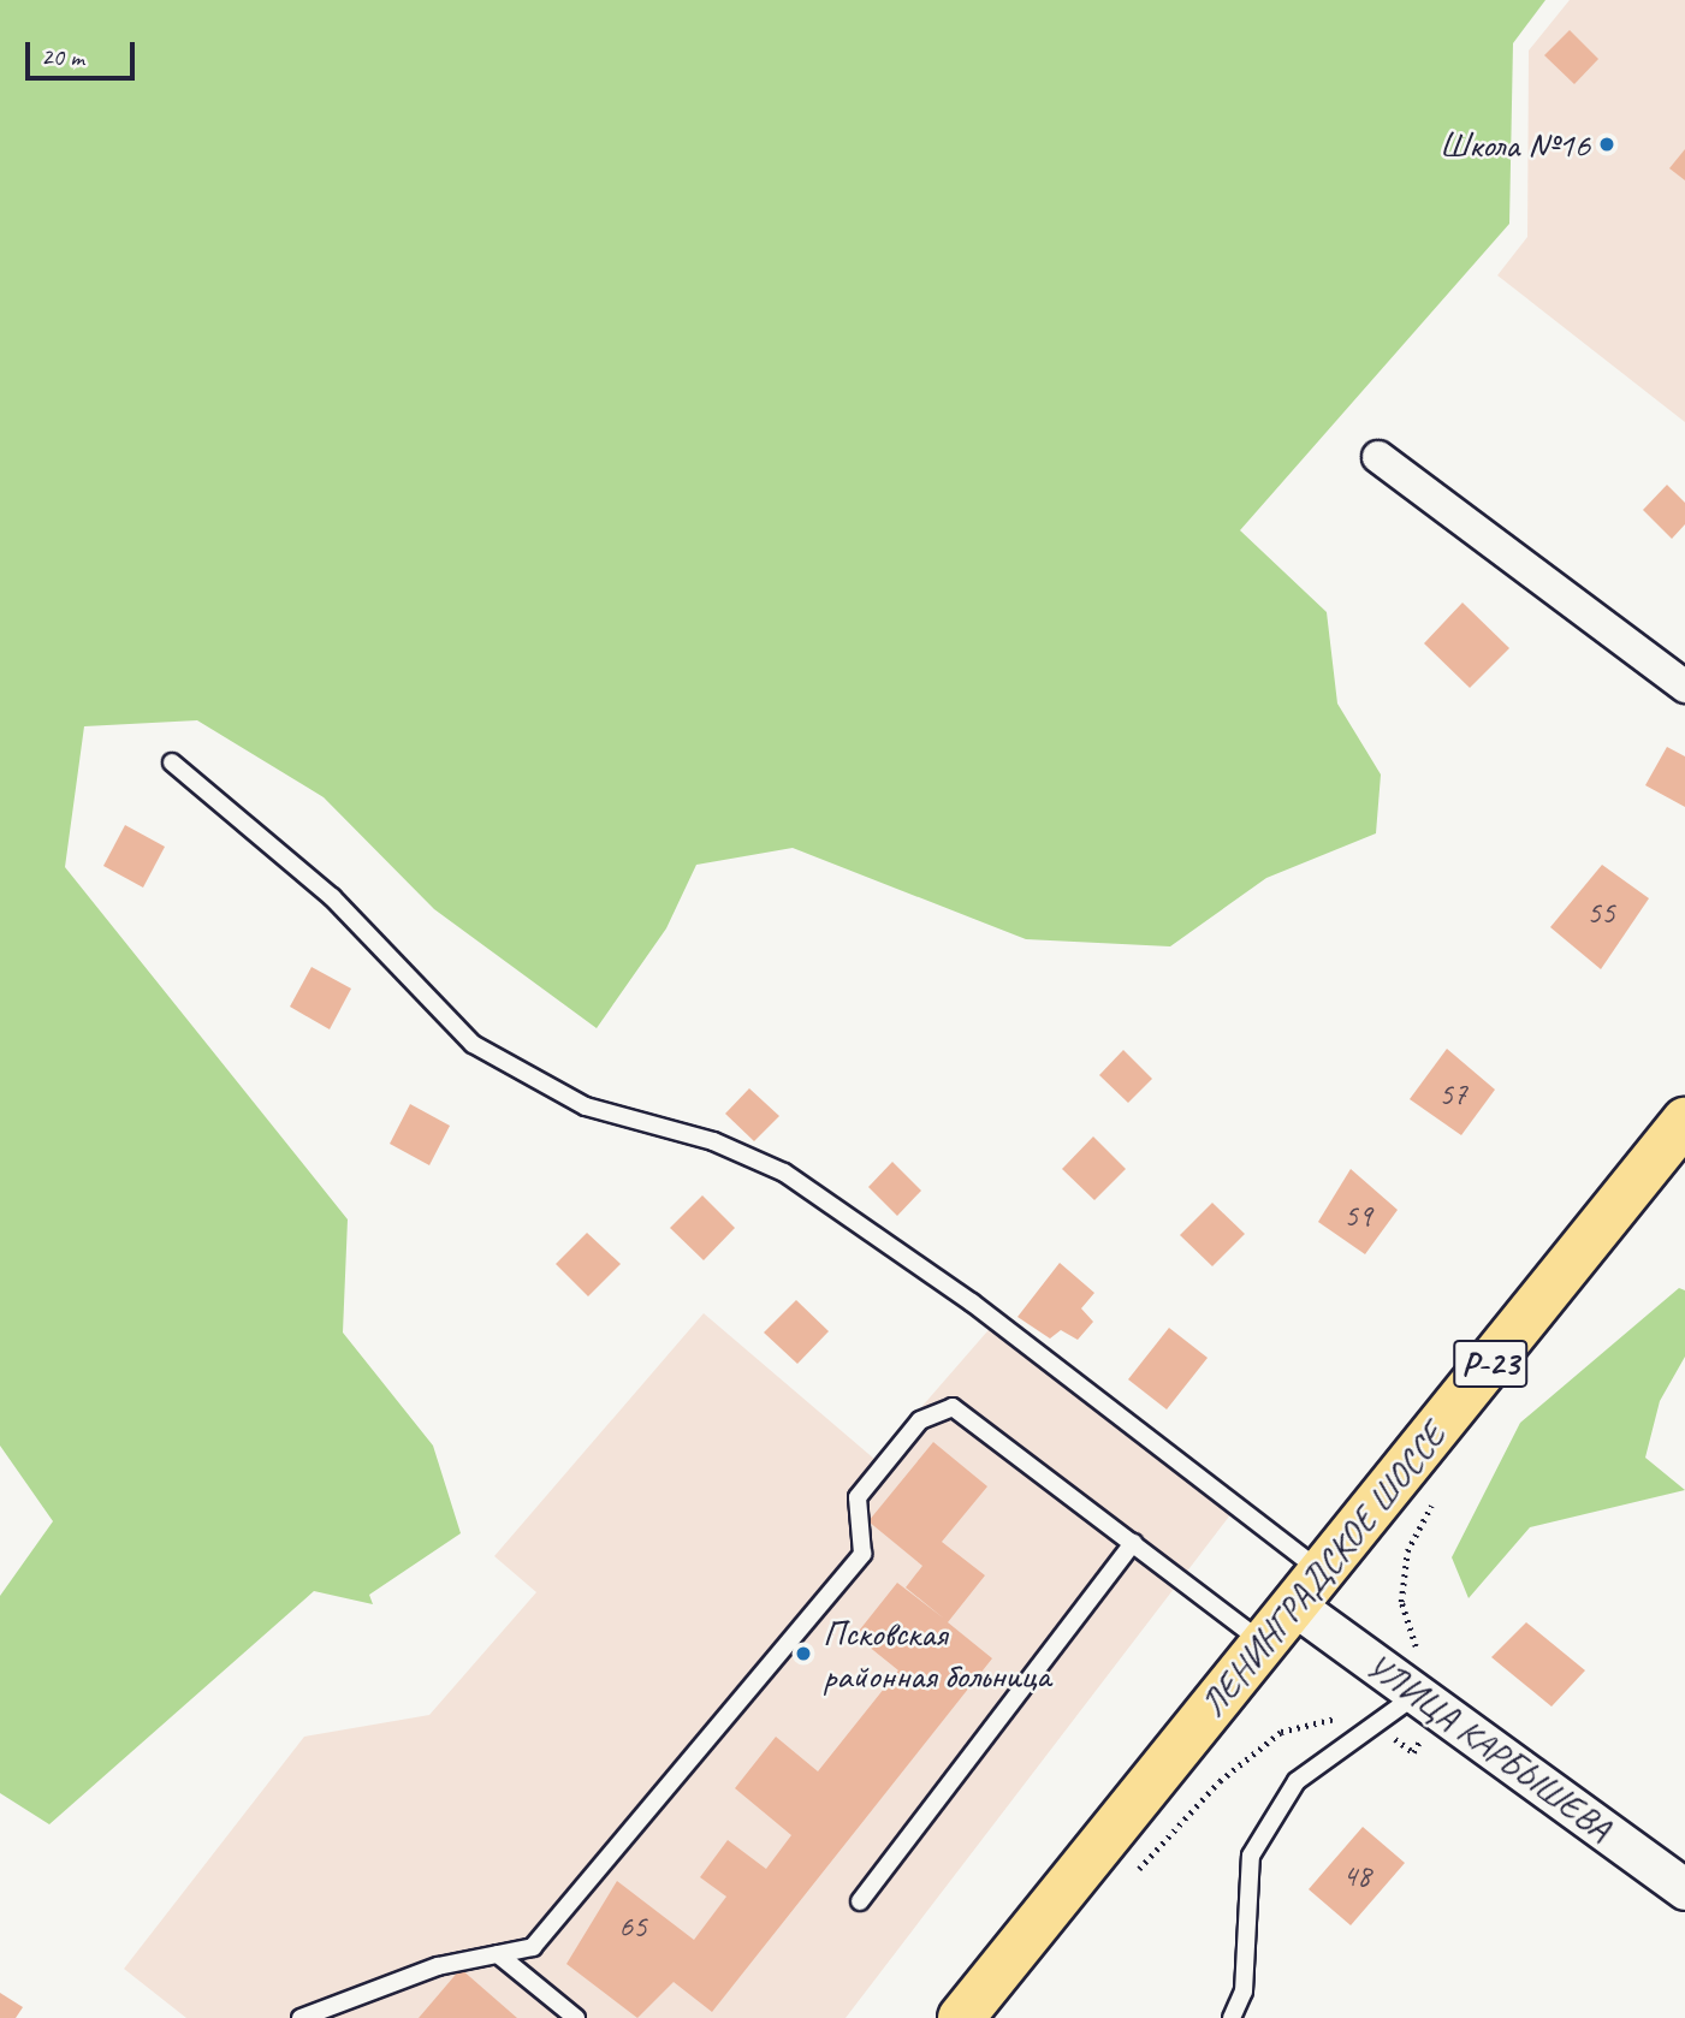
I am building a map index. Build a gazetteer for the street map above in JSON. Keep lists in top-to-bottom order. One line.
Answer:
{"streets":{"highway":["Р-23","ЛЕНИНГРАДСКОЕ ШОССЕ"],"street":["УЛИЦА КАРБЫШЕВА"]},"crossings":[["ЛЕНИНГРАДСКОЕ ШОССЕ","УЛИЦА КАРБЫШЕВА"]],"places":["Школа №16","Псковская районная больница"],"house_numbers":["55","57","59","48","65"],"scale_bar":"20 m"}
